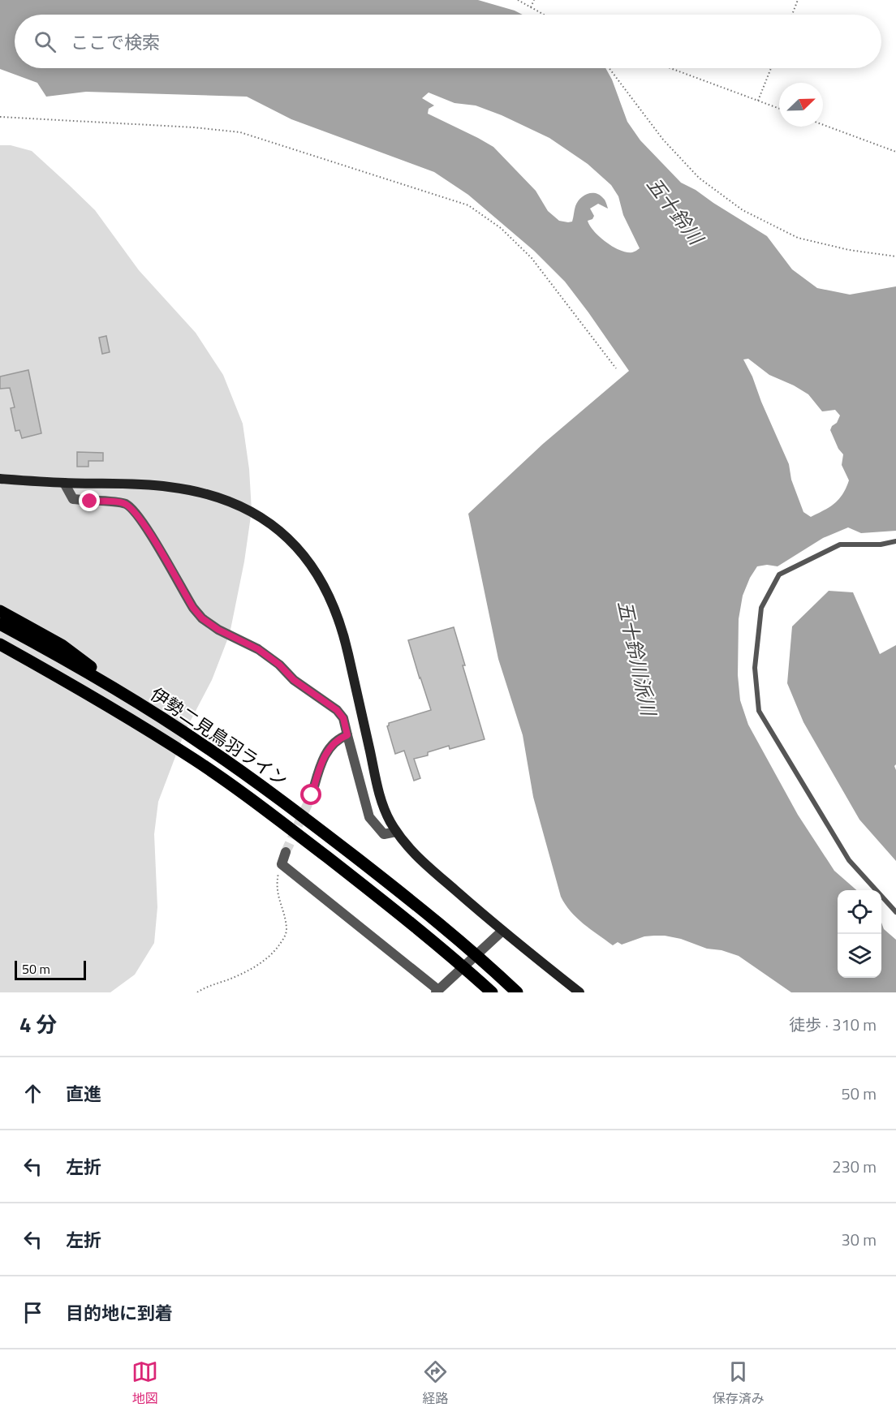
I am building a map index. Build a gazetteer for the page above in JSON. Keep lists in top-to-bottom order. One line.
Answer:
{"streets":{"main road":["伊勢二見鳥羽ライン"]},"water":["五十鈴川","五十鈴川派川"],"scale_bar":"50 m","north":"top right","page":{"search":"ここで検索","scale":"50 m","heading":["4 分","徒歩 · 310 m"],"list":[["直進","50 m"],["左折","230 m"],["左折","30 m"],"目的地に到着"],"nav":["地図","経路","保存済み"]}}
